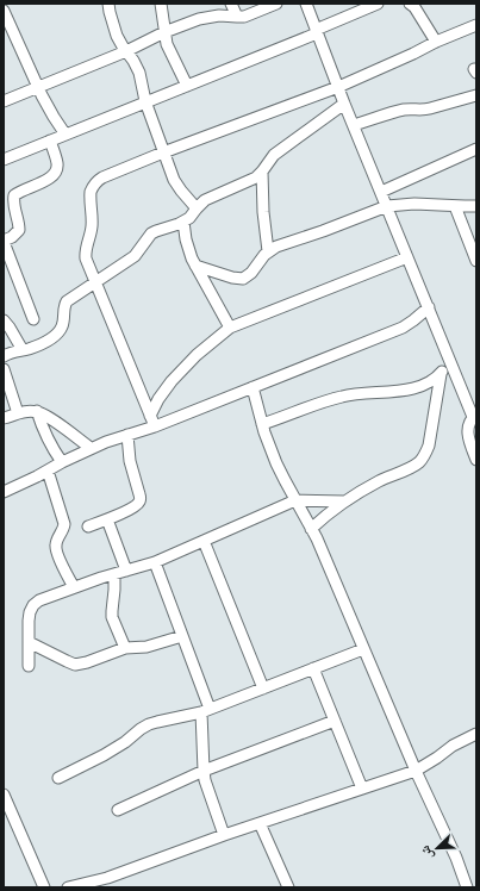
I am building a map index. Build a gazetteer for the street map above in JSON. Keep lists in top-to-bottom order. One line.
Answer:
{"north":"bottom left"}
